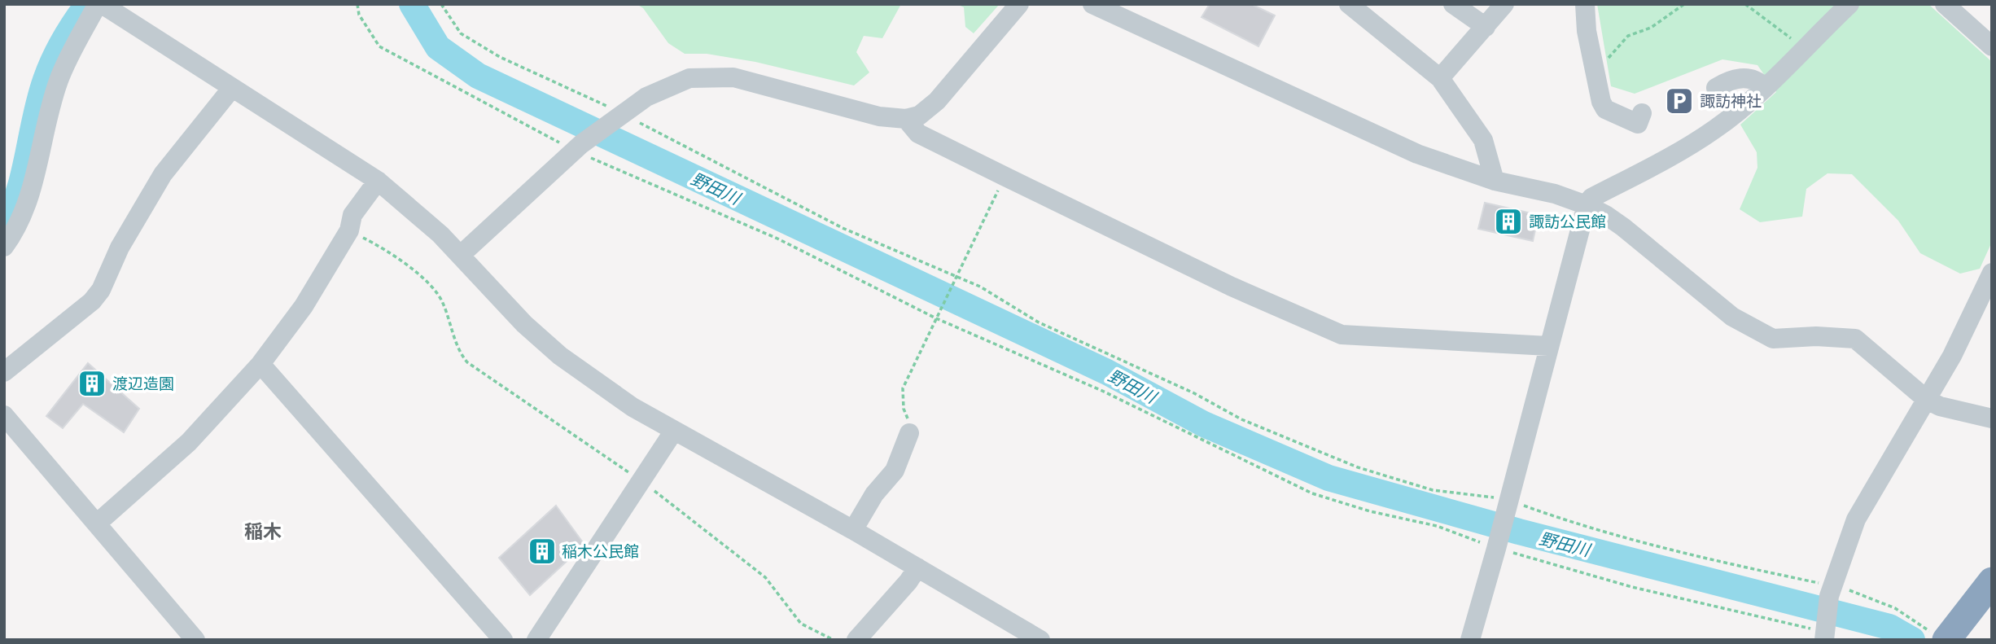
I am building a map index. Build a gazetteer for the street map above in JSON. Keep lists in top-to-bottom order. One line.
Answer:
{"districts":["稲木"],"water":["野田川"],"places":{"parking":["諏訪神社"],"building":["諏訪公民館","渡辺造園","稲木公民館"]}}
